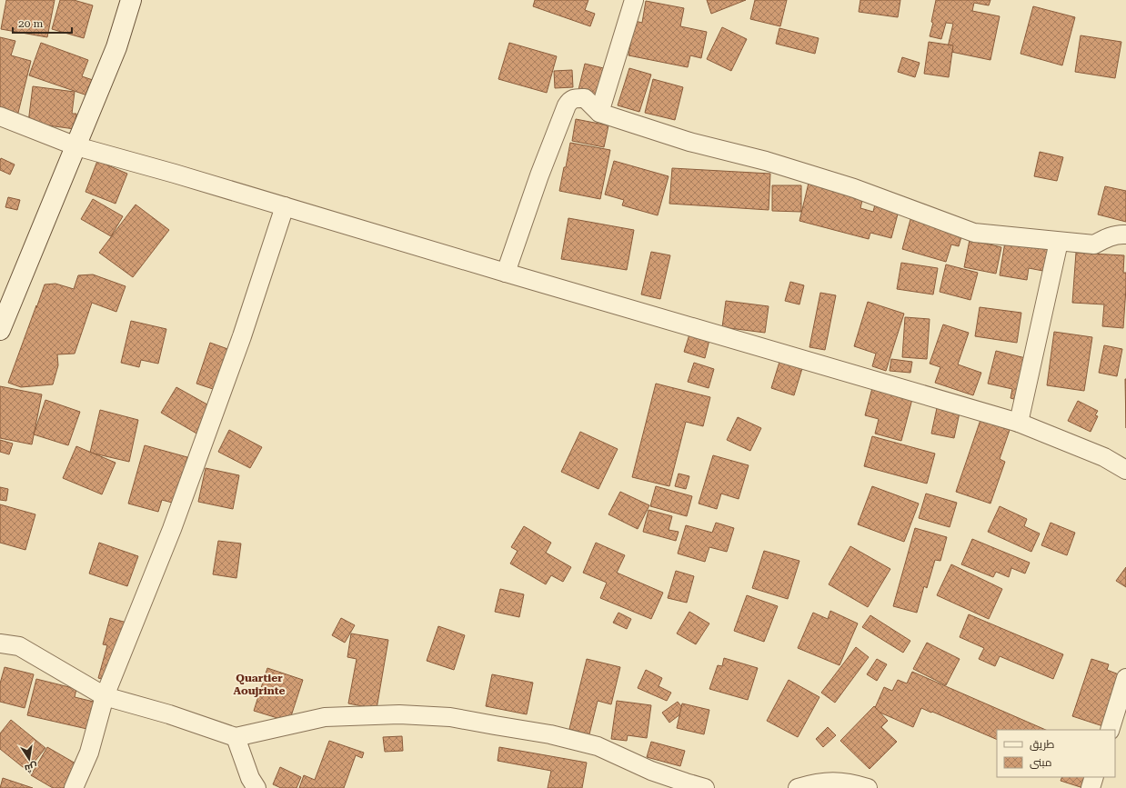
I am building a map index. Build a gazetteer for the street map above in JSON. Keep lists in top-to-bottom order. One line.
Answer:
{"districts":["Quartier Aoujrinte"],"legend":["طريق","مبنى"],"scale_bar":"20 m","north":"bottom"}
